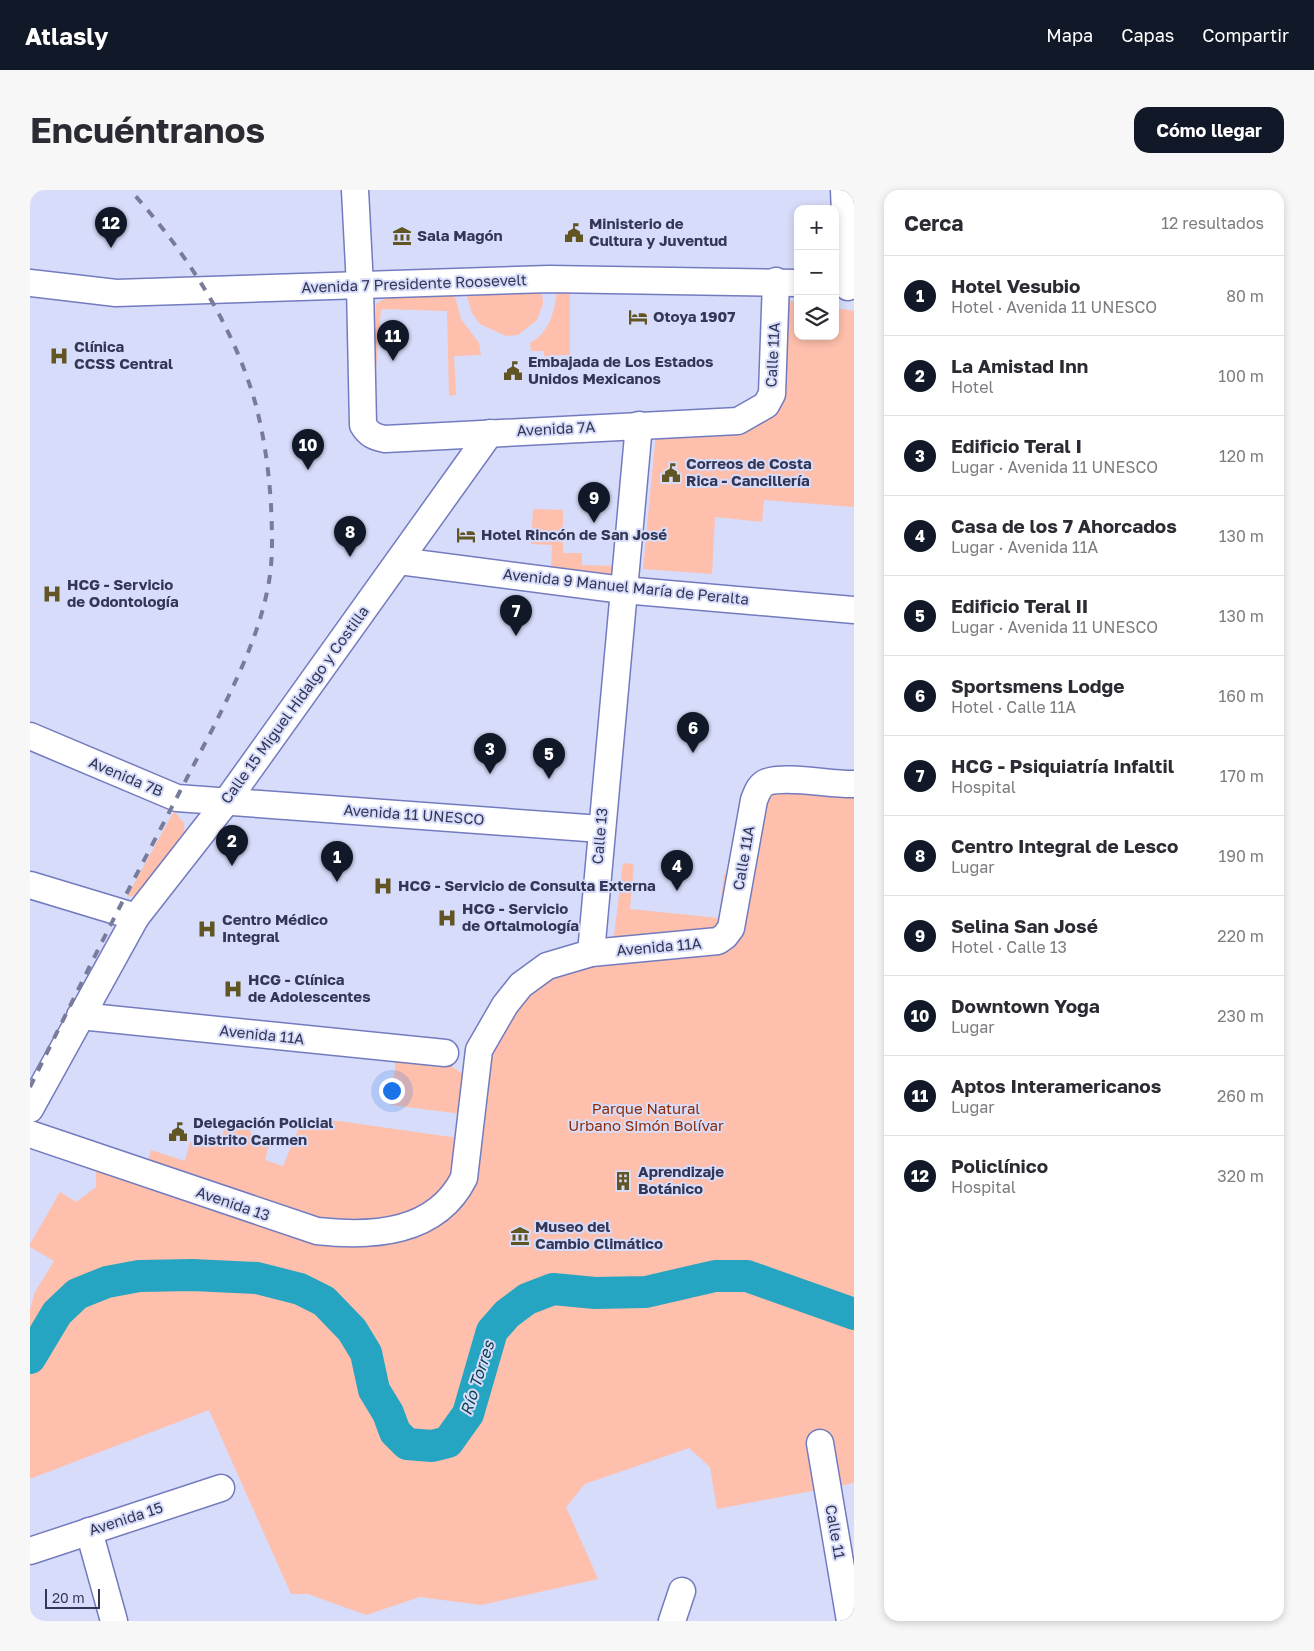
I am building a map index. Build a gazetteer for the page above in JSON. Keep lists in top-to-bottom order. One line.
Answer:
{"streets":{"street":["Avenida 7 Presidente Roosevelt","Calle 11A","Avenida 7A","Avenida 9 Manuel María de Peralta","Calle 15 Miguel Hidalgo y Costilla","Avenida 7B","Avenida 11 UNESCO","Calle 13","Avenida 11A","Avenida 13","Avenida 15","Calle 11"]},"crossings":[["Avenida 7 Presidente Roosevelt","Calle 11A"],["Avenida 7 Presidente Roosevelt","Avenida 7A"],["Calle 11A","Avenida 7A"],["Calle 11A","Avenida 11A"],["Avenida 7A","Calle 15 Miguel Hidalgo y Costilla"],["Avenida 7A","Calle 13"],["Avenida 9 Manuel María de Peralta","Calle 15 Miguel Hidalgo y Costilla"],["Avenida 9 Manuel María de Peralta","Calle 13"],["Calle 15 Miguel Hidalgo y Costilla","Avenida 7B"],["Calle 15 Miguel Hidalgo y Costilla","Avenida 11 UNESCO"],["Calle 15 Miguel Hidalgo y Costilla","Avenida 11A"],["Avenida 7B","Avenida 11 UNESCO"],["Avenida 11 UNESCO","Calle 13"],["Calle 13","Avenida 11A"],["Calle 13","Avenida 13"],["Avenida 11A","Avenida 13"]],"water":["Río Torres"],"parks":["Parque Natural Urbano Simón Bolívar"],"places":{"public building":["Ministerio de Cultura y Juventud","Embajada de Los Estados Unidos Mexicanos","Correos de Costa Rica - Cancillería","Delegación Policial Distrito Carmen"],"museum":["Sala Magón","Museo del Cambio Climático"],"hotel":["Otoya 1907","Hotel Rincón de San José"],"hospital":["Clínica CCSS Central","HCG - Servicio de Odontología","HCG - Servicio de Consulta Externa","HCG - Servicio de Oftalmología","Centro Médico Integral","HCG - Clínica de Adolescentes"],"building":["Aprendizaje Botánico"]},"scale_bar":"20 m","page":{"header":"Atlasly","nav":["Mapa","Capas","Compartir"],"buttons":"Cómo llegar","title":"Encuéntranos","heading":["Cerca","12 resultados"],"map_buttons":["+","−"],"pins":["12","11","10","9","8","7","6","3","5","2","1","4"],"list":[{"mark":"1","name":"Hotel Vesubio","note":"Hotel · Avenida 11 UNESCO","value":"80 m"},{"mark":"2","name":"La Amistad Inn","note":"Hotel","value":"100 m"},{"mark":"3","name":"Edificio Teral I","note":"Lugar · Avenida 11 UNESCO","value":"120 m"},{"mark":"4","name":"Casa de los 7 Ahorcados","note":"Lugar · Avenida 11A","value":"130 m"},{"mark":"5","name":"Edificio Teral II","note":"Lugar · Avenida 11 UNESCO","value":"130 m"},{"mark":"6","name":"Sportsmens Lodge","note":"Hotel · Calle 11A","value":"160 m"},{"mark":"7","name":"HCG - Psiquiatría Infaltil","note":"Hospital","value":"170 m"},{"mark":"8","name":"Centro Integral de Lesco","note":"Lugar","value":"190 m"},{"mark":"9","name":"Selina San José","note":"Hotel · Calle 13","value":"220 m"},{"mark":"10","name":"Downtown Yoga","note":"Lugar","value":"230 m"},{"mark":"11","name":"Aptos Interamericanos","note":"Lugar","value":"260 m"},{"mark":"12","name":"Policlínico","note":"Hospital","value":"320 m"}],"scale":"20 m"}}
